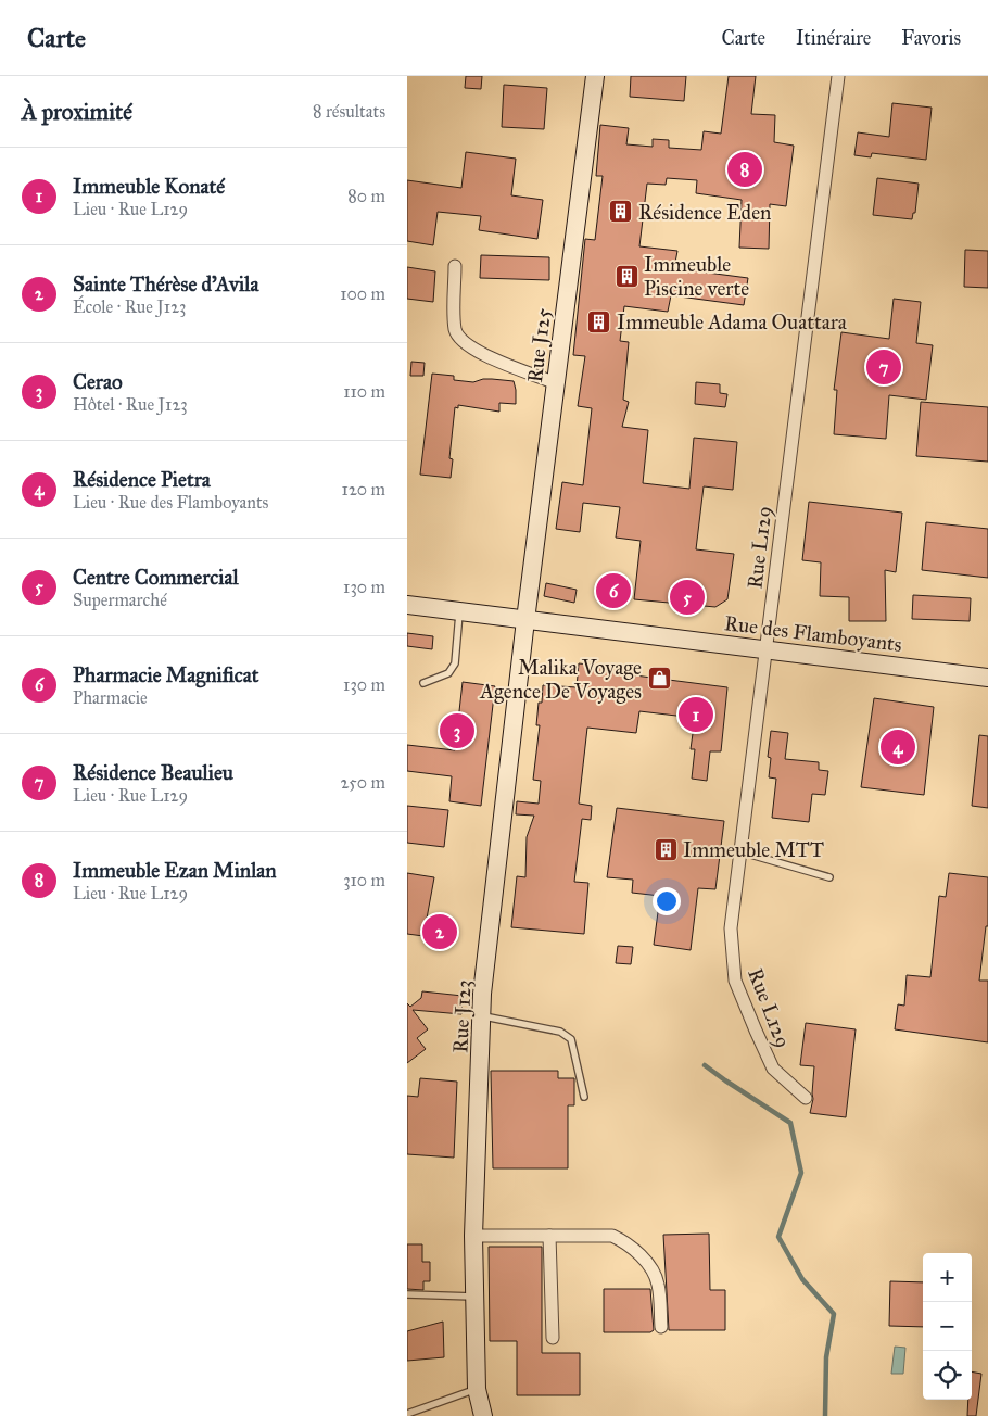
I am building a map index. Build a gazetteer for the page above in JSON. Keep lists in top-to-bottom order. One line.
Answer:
{"streets":{"street":["Rue J125","Rue L129","Rue des Flamboyants","Rue J123"]},"crossings":[["Rue J125","Rue des Flamboyants"],["Rue J125","Rue J123"],["Rue L129","Rue des Flamboyants"],["Rue des Flamboyants","Rue J123"]],"places":{"building":["Résidence Eden","Immeuble Piscine verte","Immeuble Adama Ouattara","Immeuble MTT"],"shop":["Malika Voyage Agence De Voyages"]},"page":{"header":"Carte","nav":["Carte","Itinéraire","Favoris"],"heading":["À proximité","8 résultats"],"list":[{"mark":"1","name":"Immeuble Konaté","note":"Lieu · Rue L129","value":"80 m"},{"mark":"2","name":"Sainte Thérèse d’Avila","note":"École · Rue J123","value":"100 m"},{"mark":"3","name":"Cerao","note":"Hôtel · Rue J123","value":"110 m"},{"mark":"4","name":"Résidence Pietra","note":"Lieu · Rue des Flamboyants","value":"120 m"},{"mark":"5","name":"Centre Commercial","note":"Supermarché","value":"130 m"},{"mark":"6","name":"Pharmacie Magnificat","note":"Pharmacie","value":"130 m"},{"mark":"7","name":"Résidence Beaulieu","note":"Lieu · Rue L129","value":"250 m"},{"mark":"8","name":"Immeuble Ezan Minlan","note":"Lieu · Rue L129","value":"310 m"}],"pins":["8","7","6","5","1","3","4","2"],"map_buttons":["+","−"]}}
